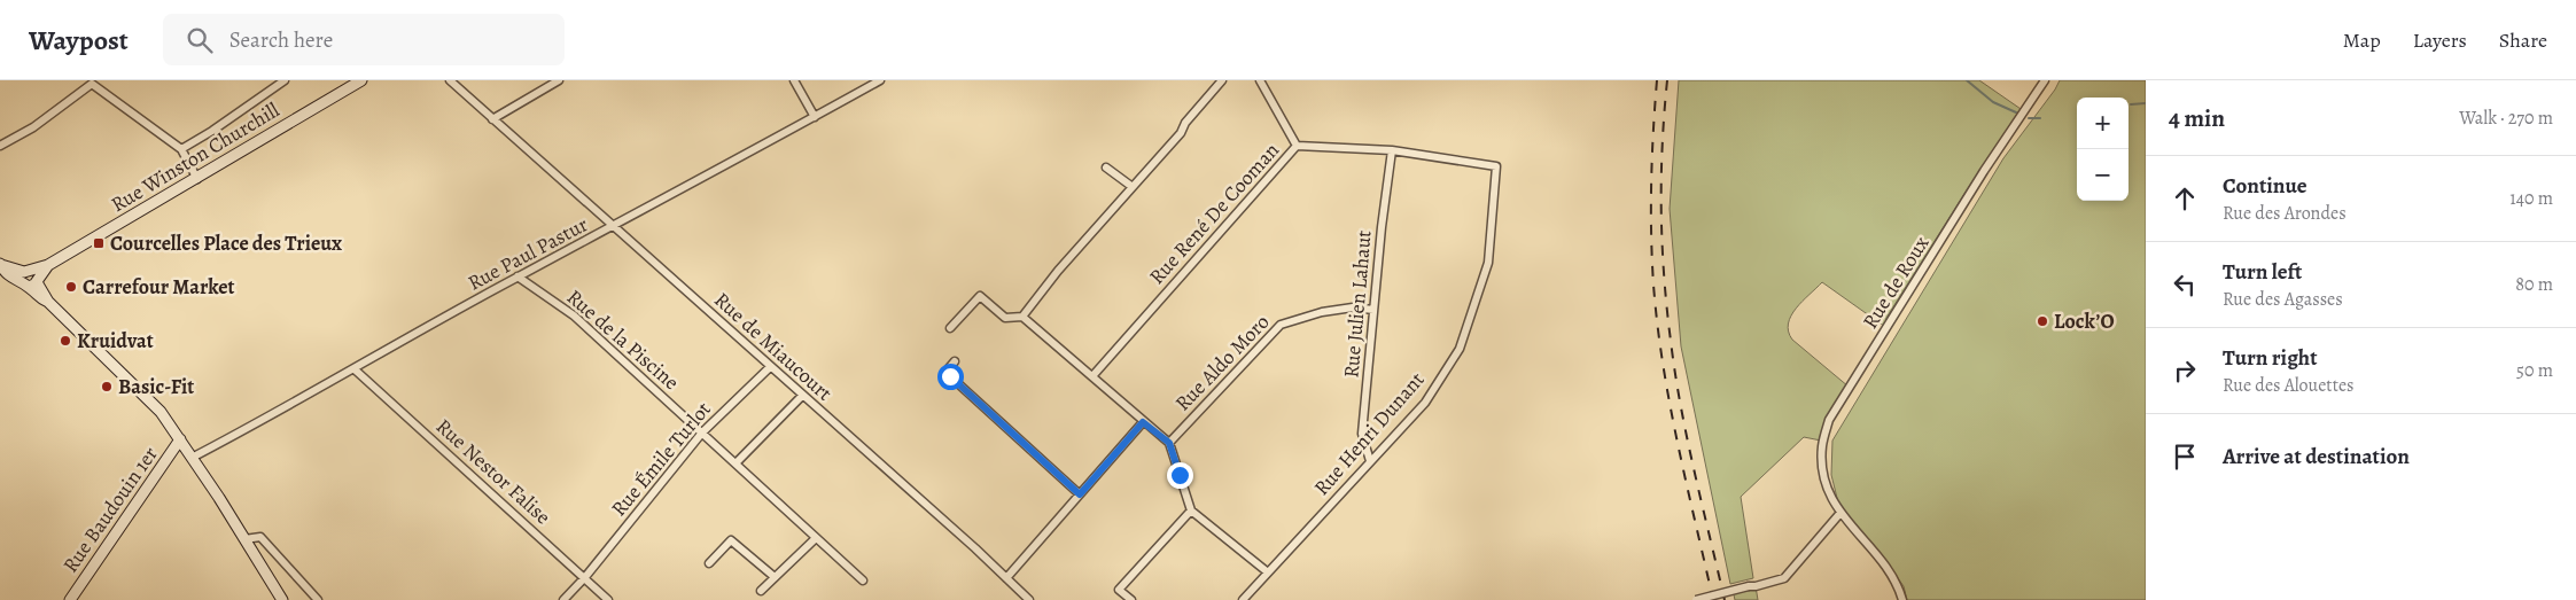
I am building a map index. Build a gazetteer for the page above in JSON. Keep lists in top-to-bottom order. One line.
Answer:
{"streets":{"main road":["Rue Winston Churchill","Rue Baudouin 1er"],"street":["Rue René De Cooman","Rue Paul Pastur","Rue de Roux","Rue Julien Lahaut","Rue de la Piscine","Rue de Miaucourt","Rue Aldo Moro","Rue Henri Dunant","Rue Émile Turlot","Rue Nestor Falise"]},"crossings":[["Rue René De Cooman","Rue Julien Lahaut"],["Rue René De Cooman","Rue Henri Dunant"],["Rue Paul Pastur","Rue de la Piscine"],["Rue Paul Pastur","Rue de Miaucourt"],["Rue Paul Pastur","Rue Nestor Falise"],["Rue Julien Lahaut","Rue Aldo Moro"],["Rue Julien Lahaut","Rue Henri Dunant"],["Rue de la Piscine","Rue Émile Turlot"],["Rue de Miaucourt","Rue Émile Turlot"],["Rue Émile Turlot","Rue Nestor Falise"]],"places":{"transit":["Courcelles Place des Trieux"],"other":["Carrefour Market","Lock’O","Kruidvat","Basic-Fit"]},"page":{"header":"Waypost","search":"Search here","nav":["Map","Layers","Share"],"heading":["4 min","Walk · 270 m"],"map_buttons":["+","−"],"list":[["Continue","Rue des Arondes","140 m"],["Turn left","Rue des Agasses","80 m"],["Turn right","Rue des Alouettes","50 m"],"Arrive at destination"]}}
